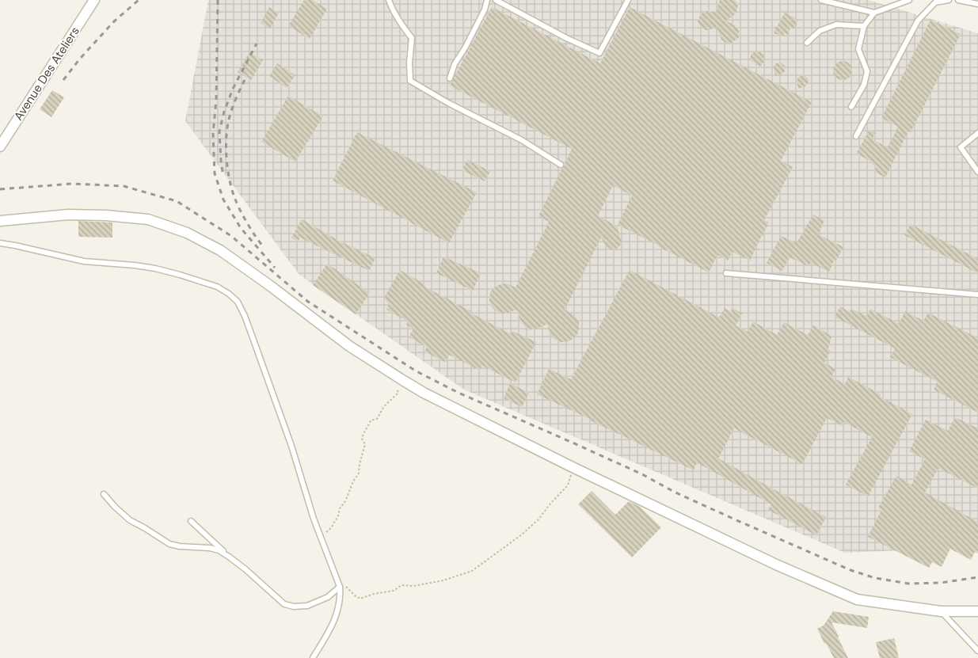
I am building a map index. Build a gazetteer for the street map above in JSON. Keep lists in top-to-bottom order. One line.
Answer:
{"streets":{"street":["Avenue Des Ateliers"]}}
